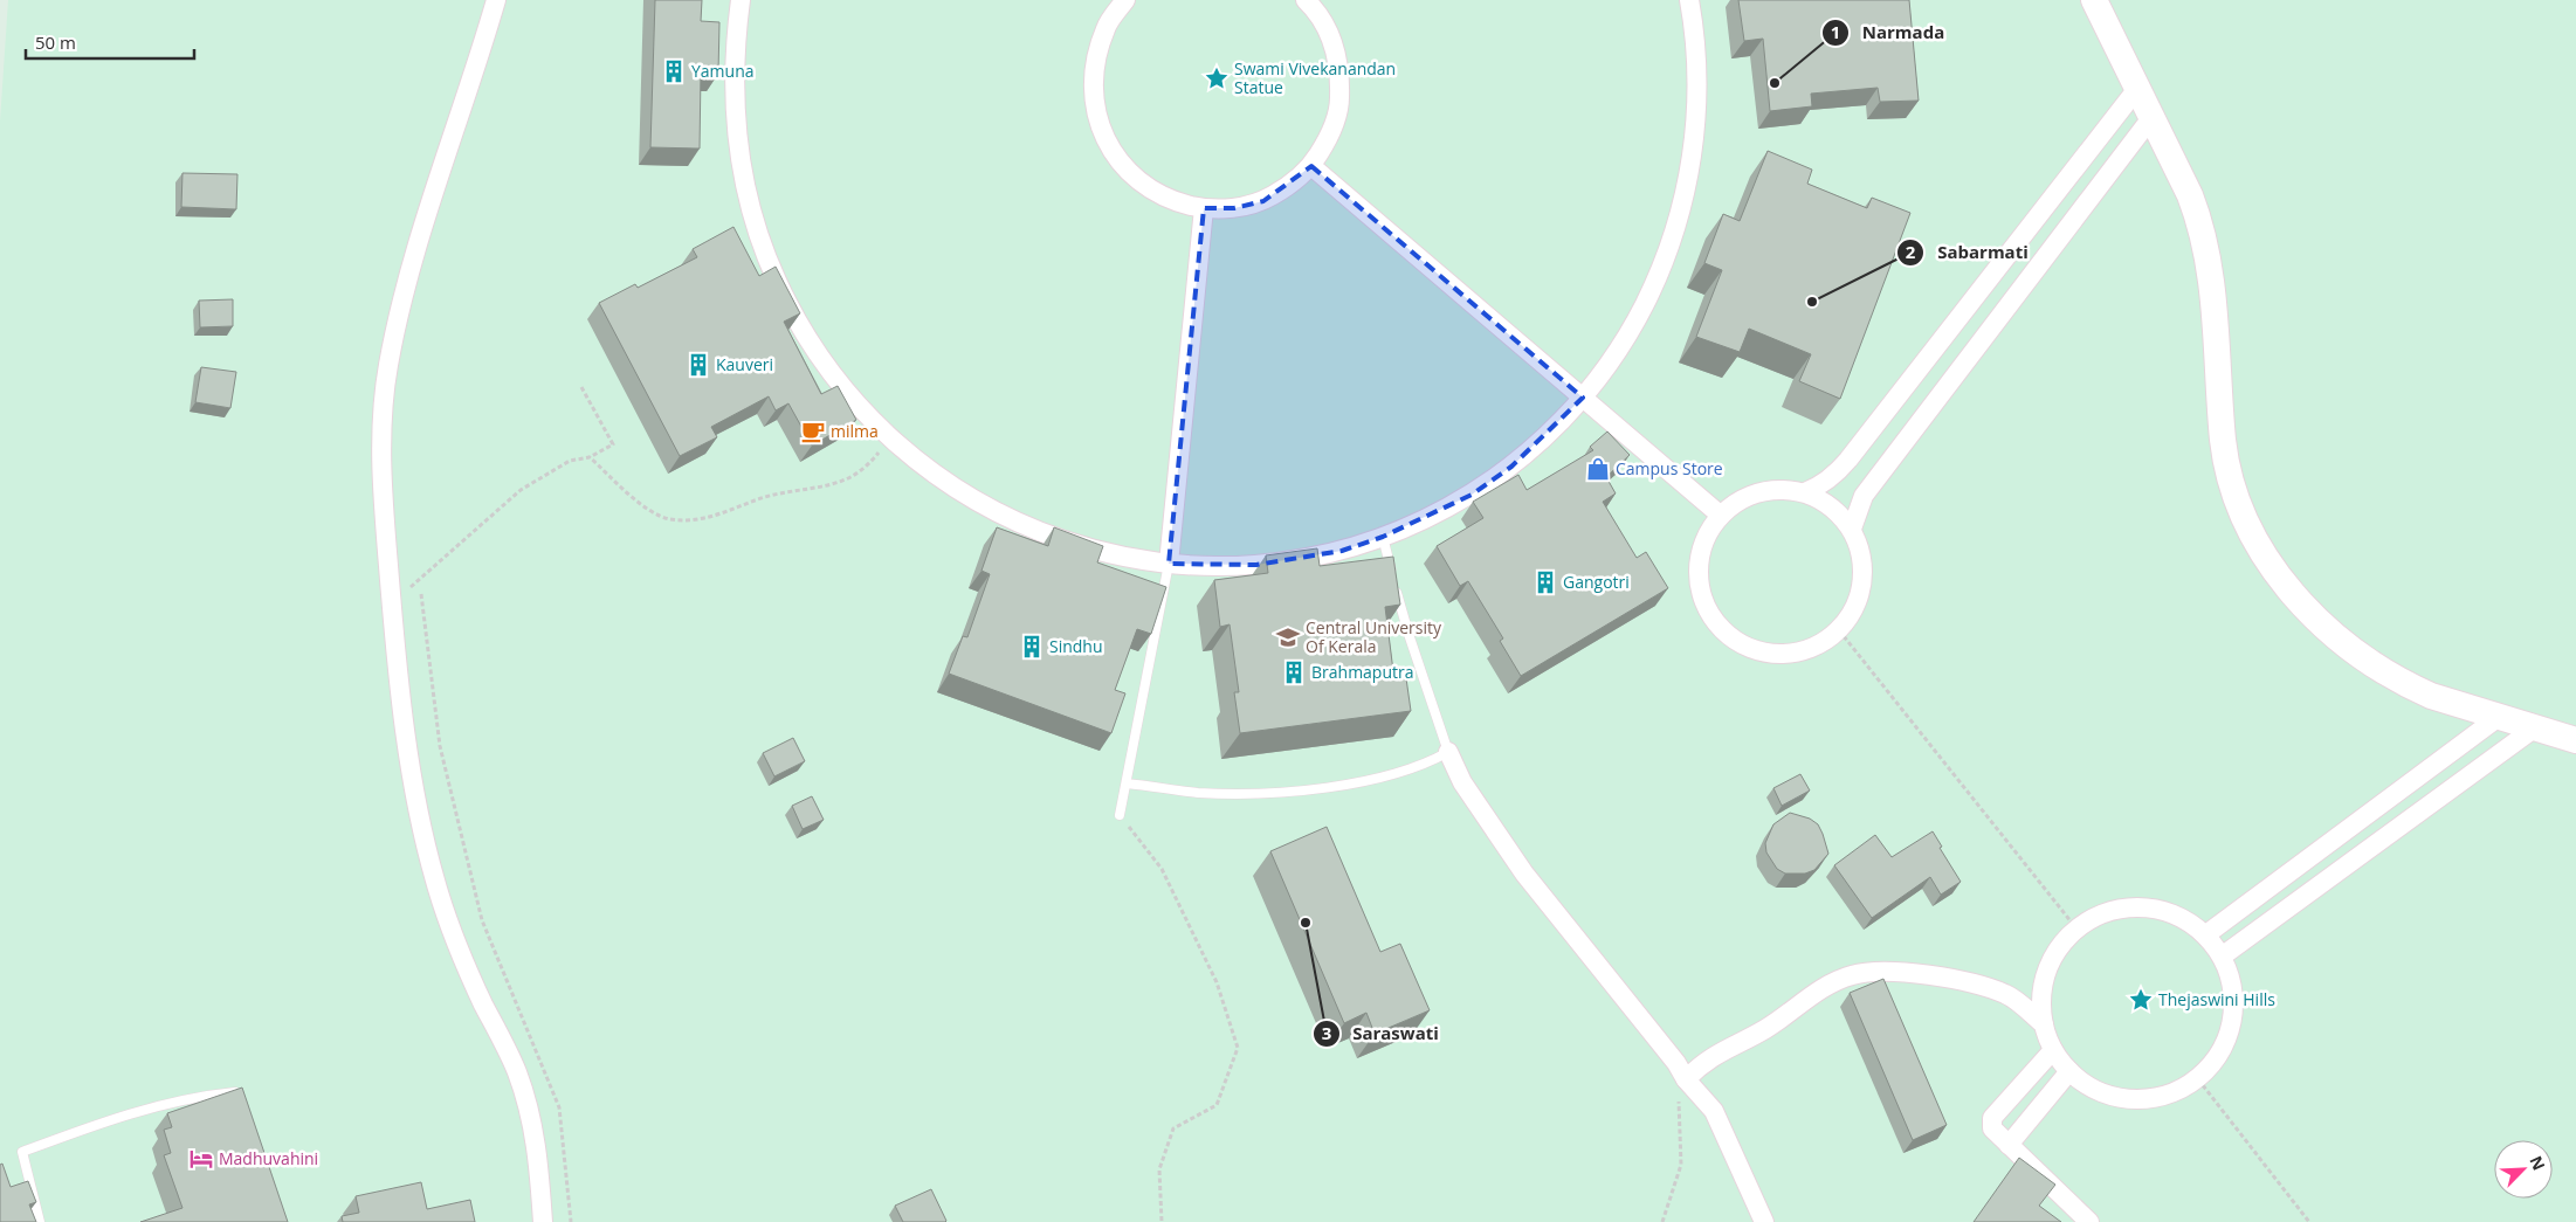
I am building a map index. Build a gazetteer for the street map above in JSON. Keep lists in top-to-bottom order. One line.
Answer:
{"places":{"building":["Yamuna","Kauveri","Gangotri","Sindhu","Brahmaputra"],"place":["Swami Vivekanandan Statue","Thejaswini Hills"],"other":["Narmada","Sabarmati","Saraswati"],"cafe":["milma"],"shop":["Campus Store"],"school or university":["Central University Of Kerala"],"hotel":["Madhuvahini"]},"scale_bar":"50 m","north":"top right"}
